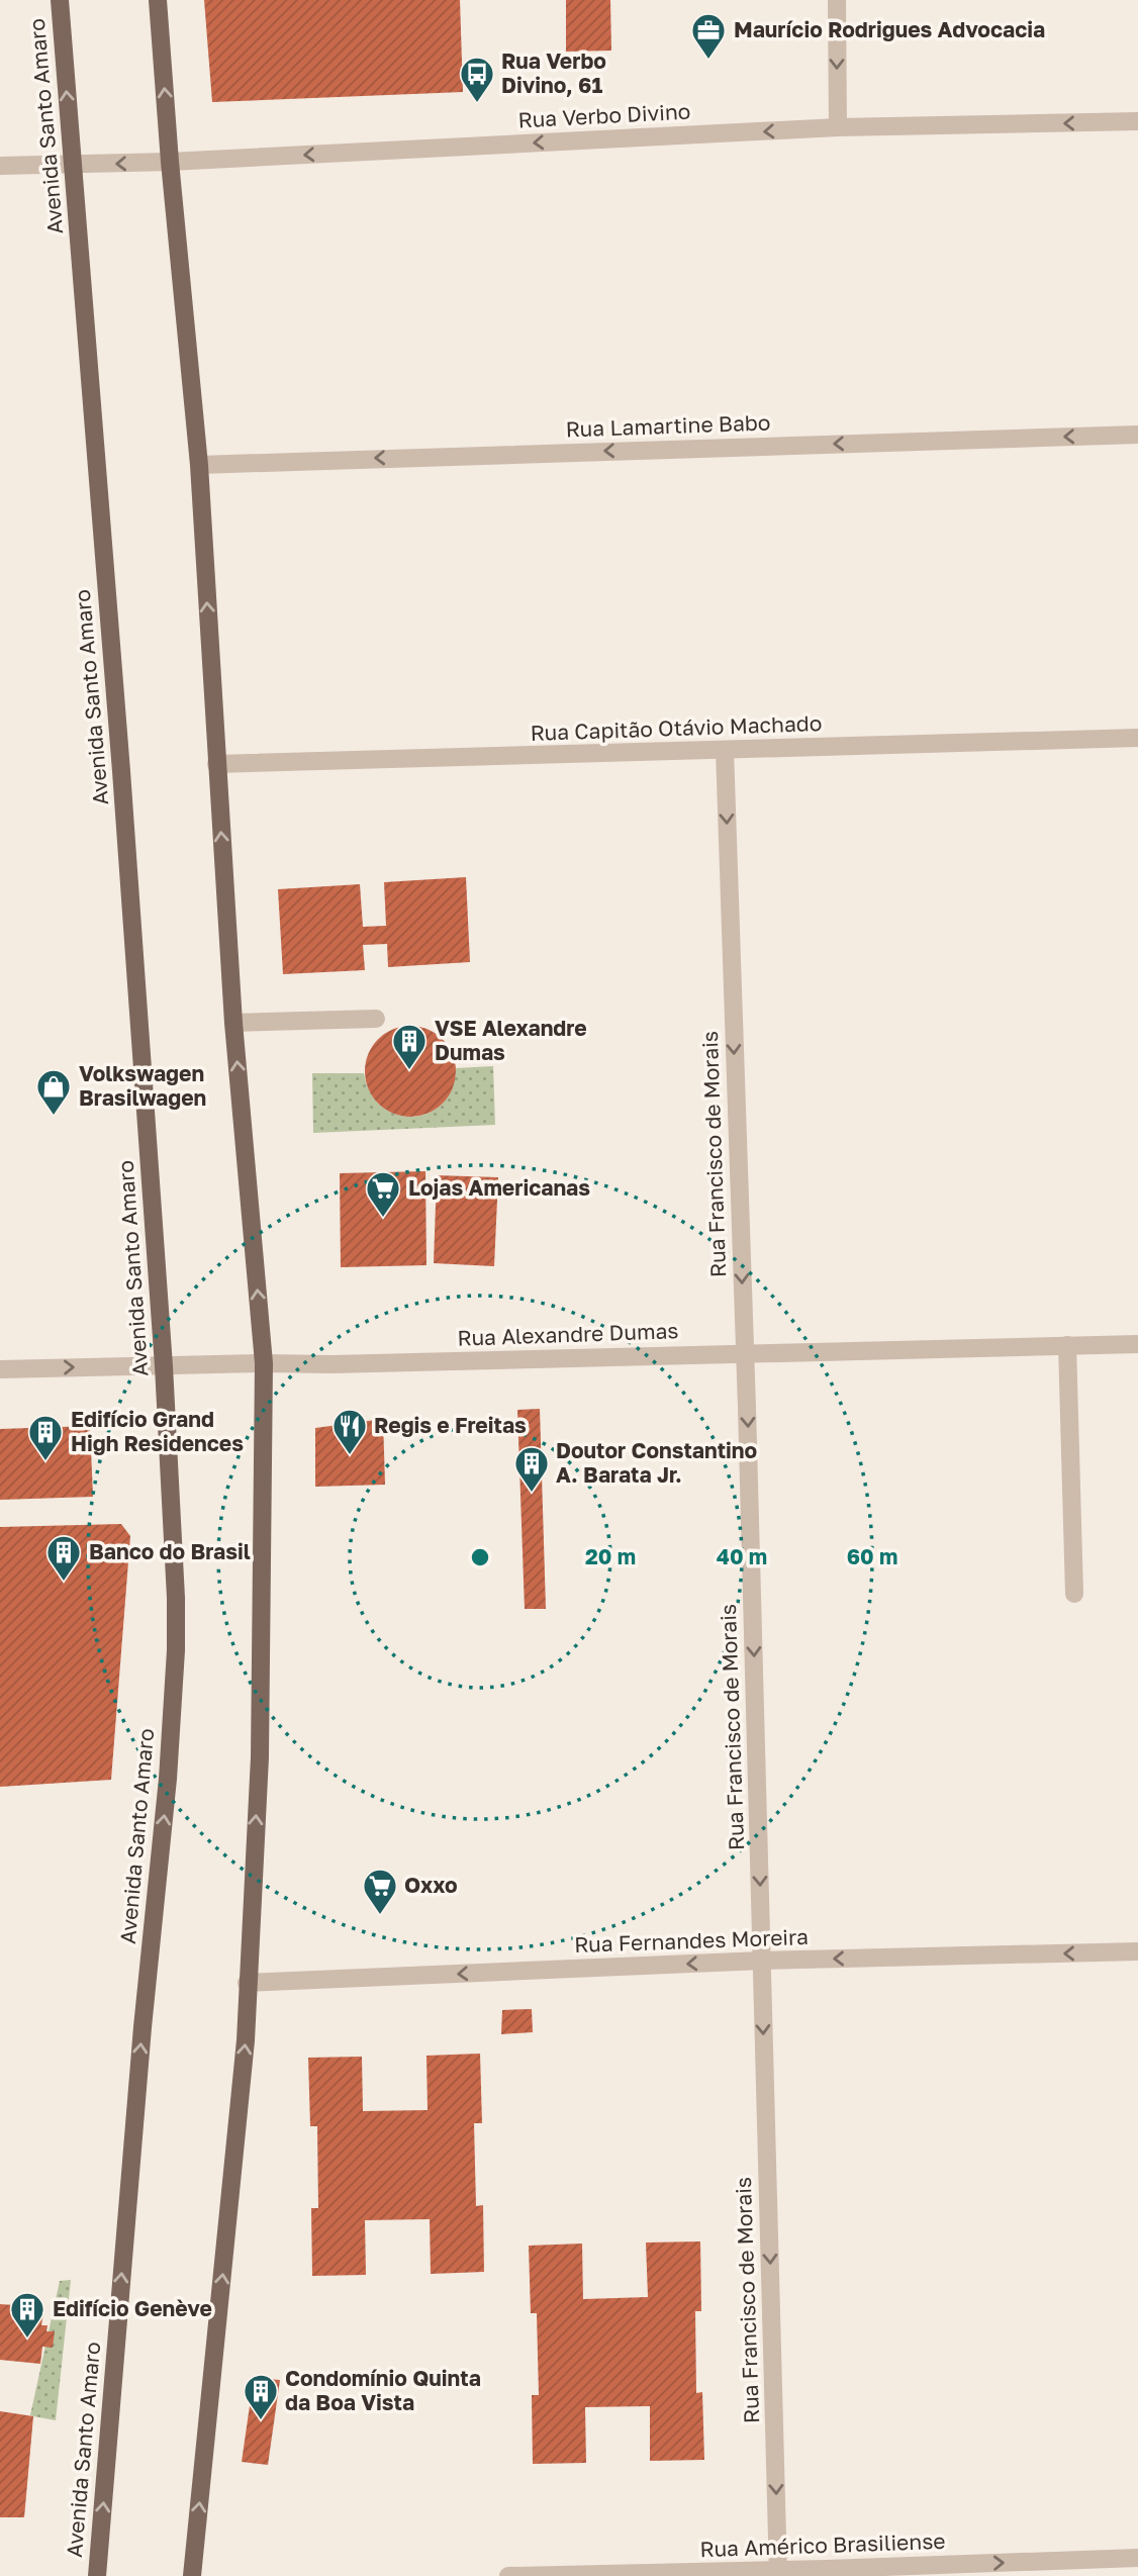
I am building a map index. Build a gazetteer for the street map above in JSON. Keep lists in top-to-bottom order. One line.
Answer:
{"streets":{"main road":["Avenida Santo Amaro"],"street":["Rua Verbo Divino","Rua Lamartine Babo","Rua Capitão Otávio Machado","Rua Francisco de Morais","Rua Alexandre Dumas","Rua Fernandes Moreira","Rua Américo Brasiliense"]},"crossings":[["Rua Verbo Divino","Avenida Santo Amaro"],["Avenida Santo Amaro","Rua Alexandre Dumas"],["Rua Capitão Otávio Machado","Rua Francisco de Morais"],["Rua Francisco de Morais","Rua Alexandre Dumas"],["Rua Francisco de Morais","Rua Fernandes Moreira"],["Rua Francisco de Morais","Rua Américo Brasiliense"]],"one_way":["Rua Verbo Divino","Rua Lamartine Babo","Rua Francisco de Morais","Rua Fernandes Moreira","Rua Américo Brasiliense"],"places":{"office":["Maurício Rodrigues Advocacia"],"bus stop":["Rua Verbo Divino, 61"],"building":["VSE Alexandre Dumas","Edifício Grand High Residences","Doutor Constantino A. Barata Jr.","Banco do Brasil","Edifício Genève","Condomínio Quinta da Boa Vista"],"shop":["Volkswagen Brasilwagen"],"supermarket":["Lojas Americanas","Oxxo"],"restaurant":["Regis e Freitas"]},"rings":["20 m","40 m","60 m"]}
